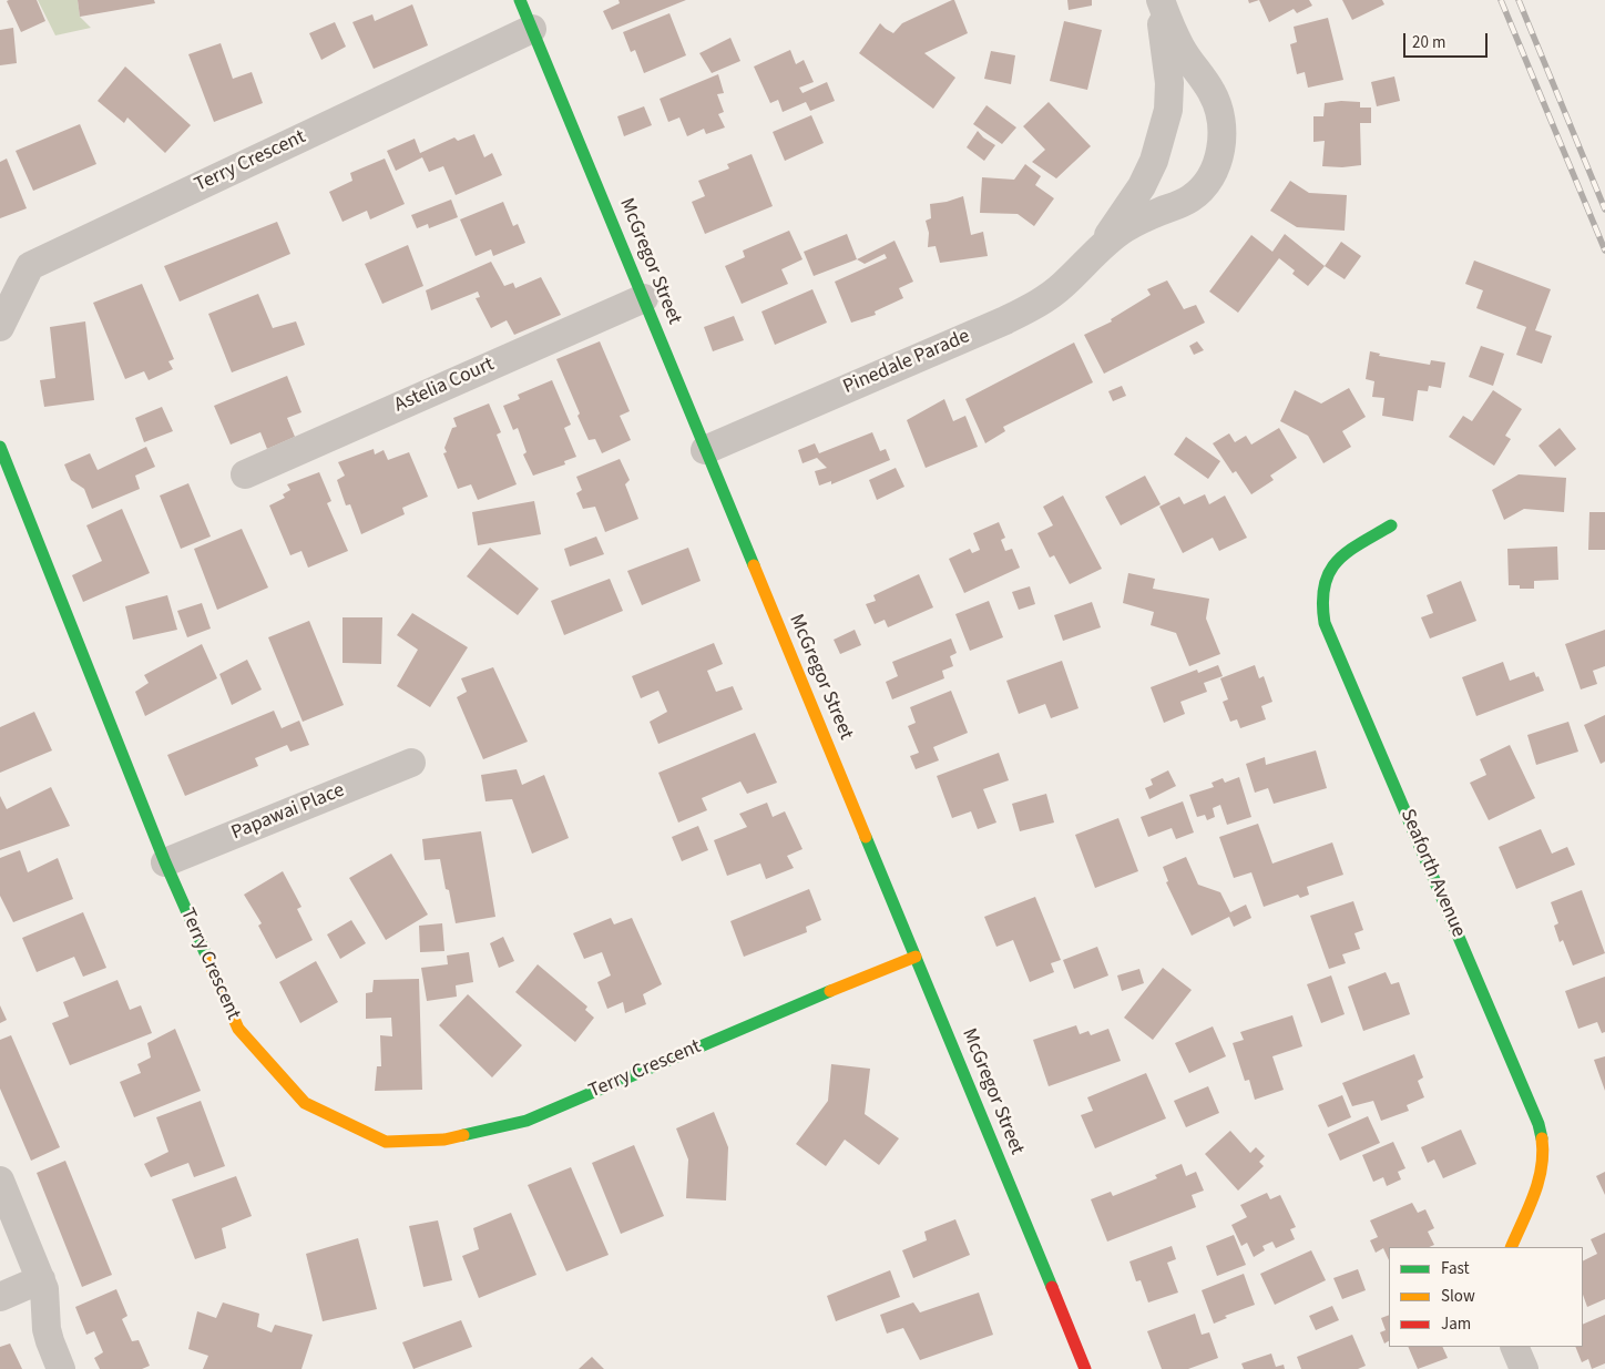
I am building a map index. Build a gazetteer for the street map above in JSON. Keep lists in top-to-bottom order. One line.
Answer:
{"streets":{"street":["Terry Crescent","McGregor Street","Pinedale Parade","Astelia Court","Papawai Place","Seaforth Avenue"]},"crossings":[["Terry Crescent","McGregor Street"],["Terry Crescent","Papawai Place"],["McGregor Street","Pinedale Parade"],["McGregor Street","Astelia Court"]],"legend":["Fast","Slow","Jam"],"scale_bar":"20 m"}
